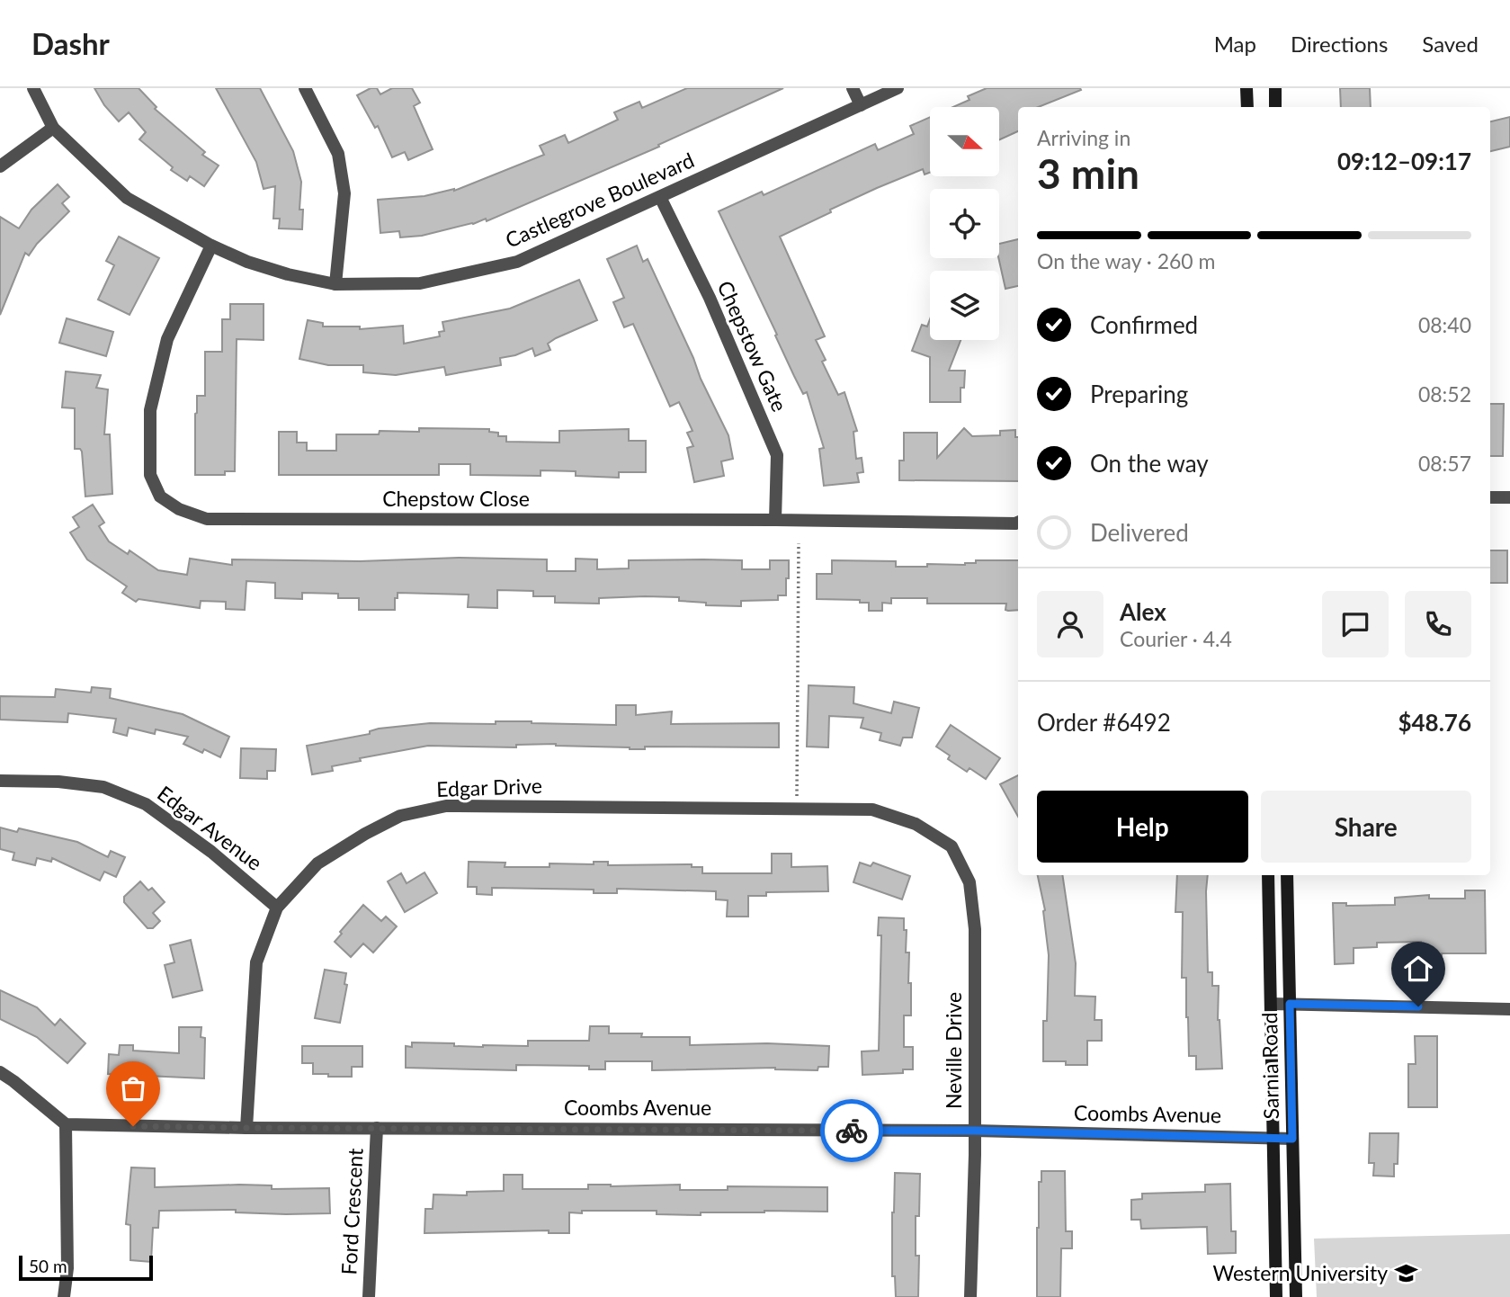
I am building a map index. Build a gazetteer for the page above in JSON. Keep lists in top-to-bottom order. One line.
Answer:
{"streets":{"main road":["Sarnia Road"],"street":["Castlegrove Boulevard","Chepstow Gate","Chepstow Close","Edgar Drive","Edgar Avenue","Neville Drive","Coombs Avenue","Ford Crescent"]},"crossings":[["Castlegrove Boulevard","Chepstow Gate"],["Castlegrove Boulevard","Chepstow Close"],["Chepstow Gate","Chepstow Close"],["Edgar Drive","Edgar Avenue"],["Edgar Drive","Neville Drive"],["Edgar Drive","Coombs Avenue"],["Neville Drive","Coombs Avenue"],["Sarnia Road","Coombs Avenue"],["Coombs Avenue","Ford Crescent"]],"places":{"school or university":["Western University"]},"scale_bar":"50 m","north":"right","page":{"header":"Dashr","nav":["Map","Directions","Saved"],"heading":["3 min","Arriving in","09:12–09:17"],"panel":["Alex","Courier · 4.4","Order #6492","$48.76"],"bar":"On the way · 260 m","list":[["Confirmed","08:40"],["Preparing","08:52"],["On the way","08:57"],"Delivered"],"buttons":["Help","Share"],"scale":"50 m"}}
